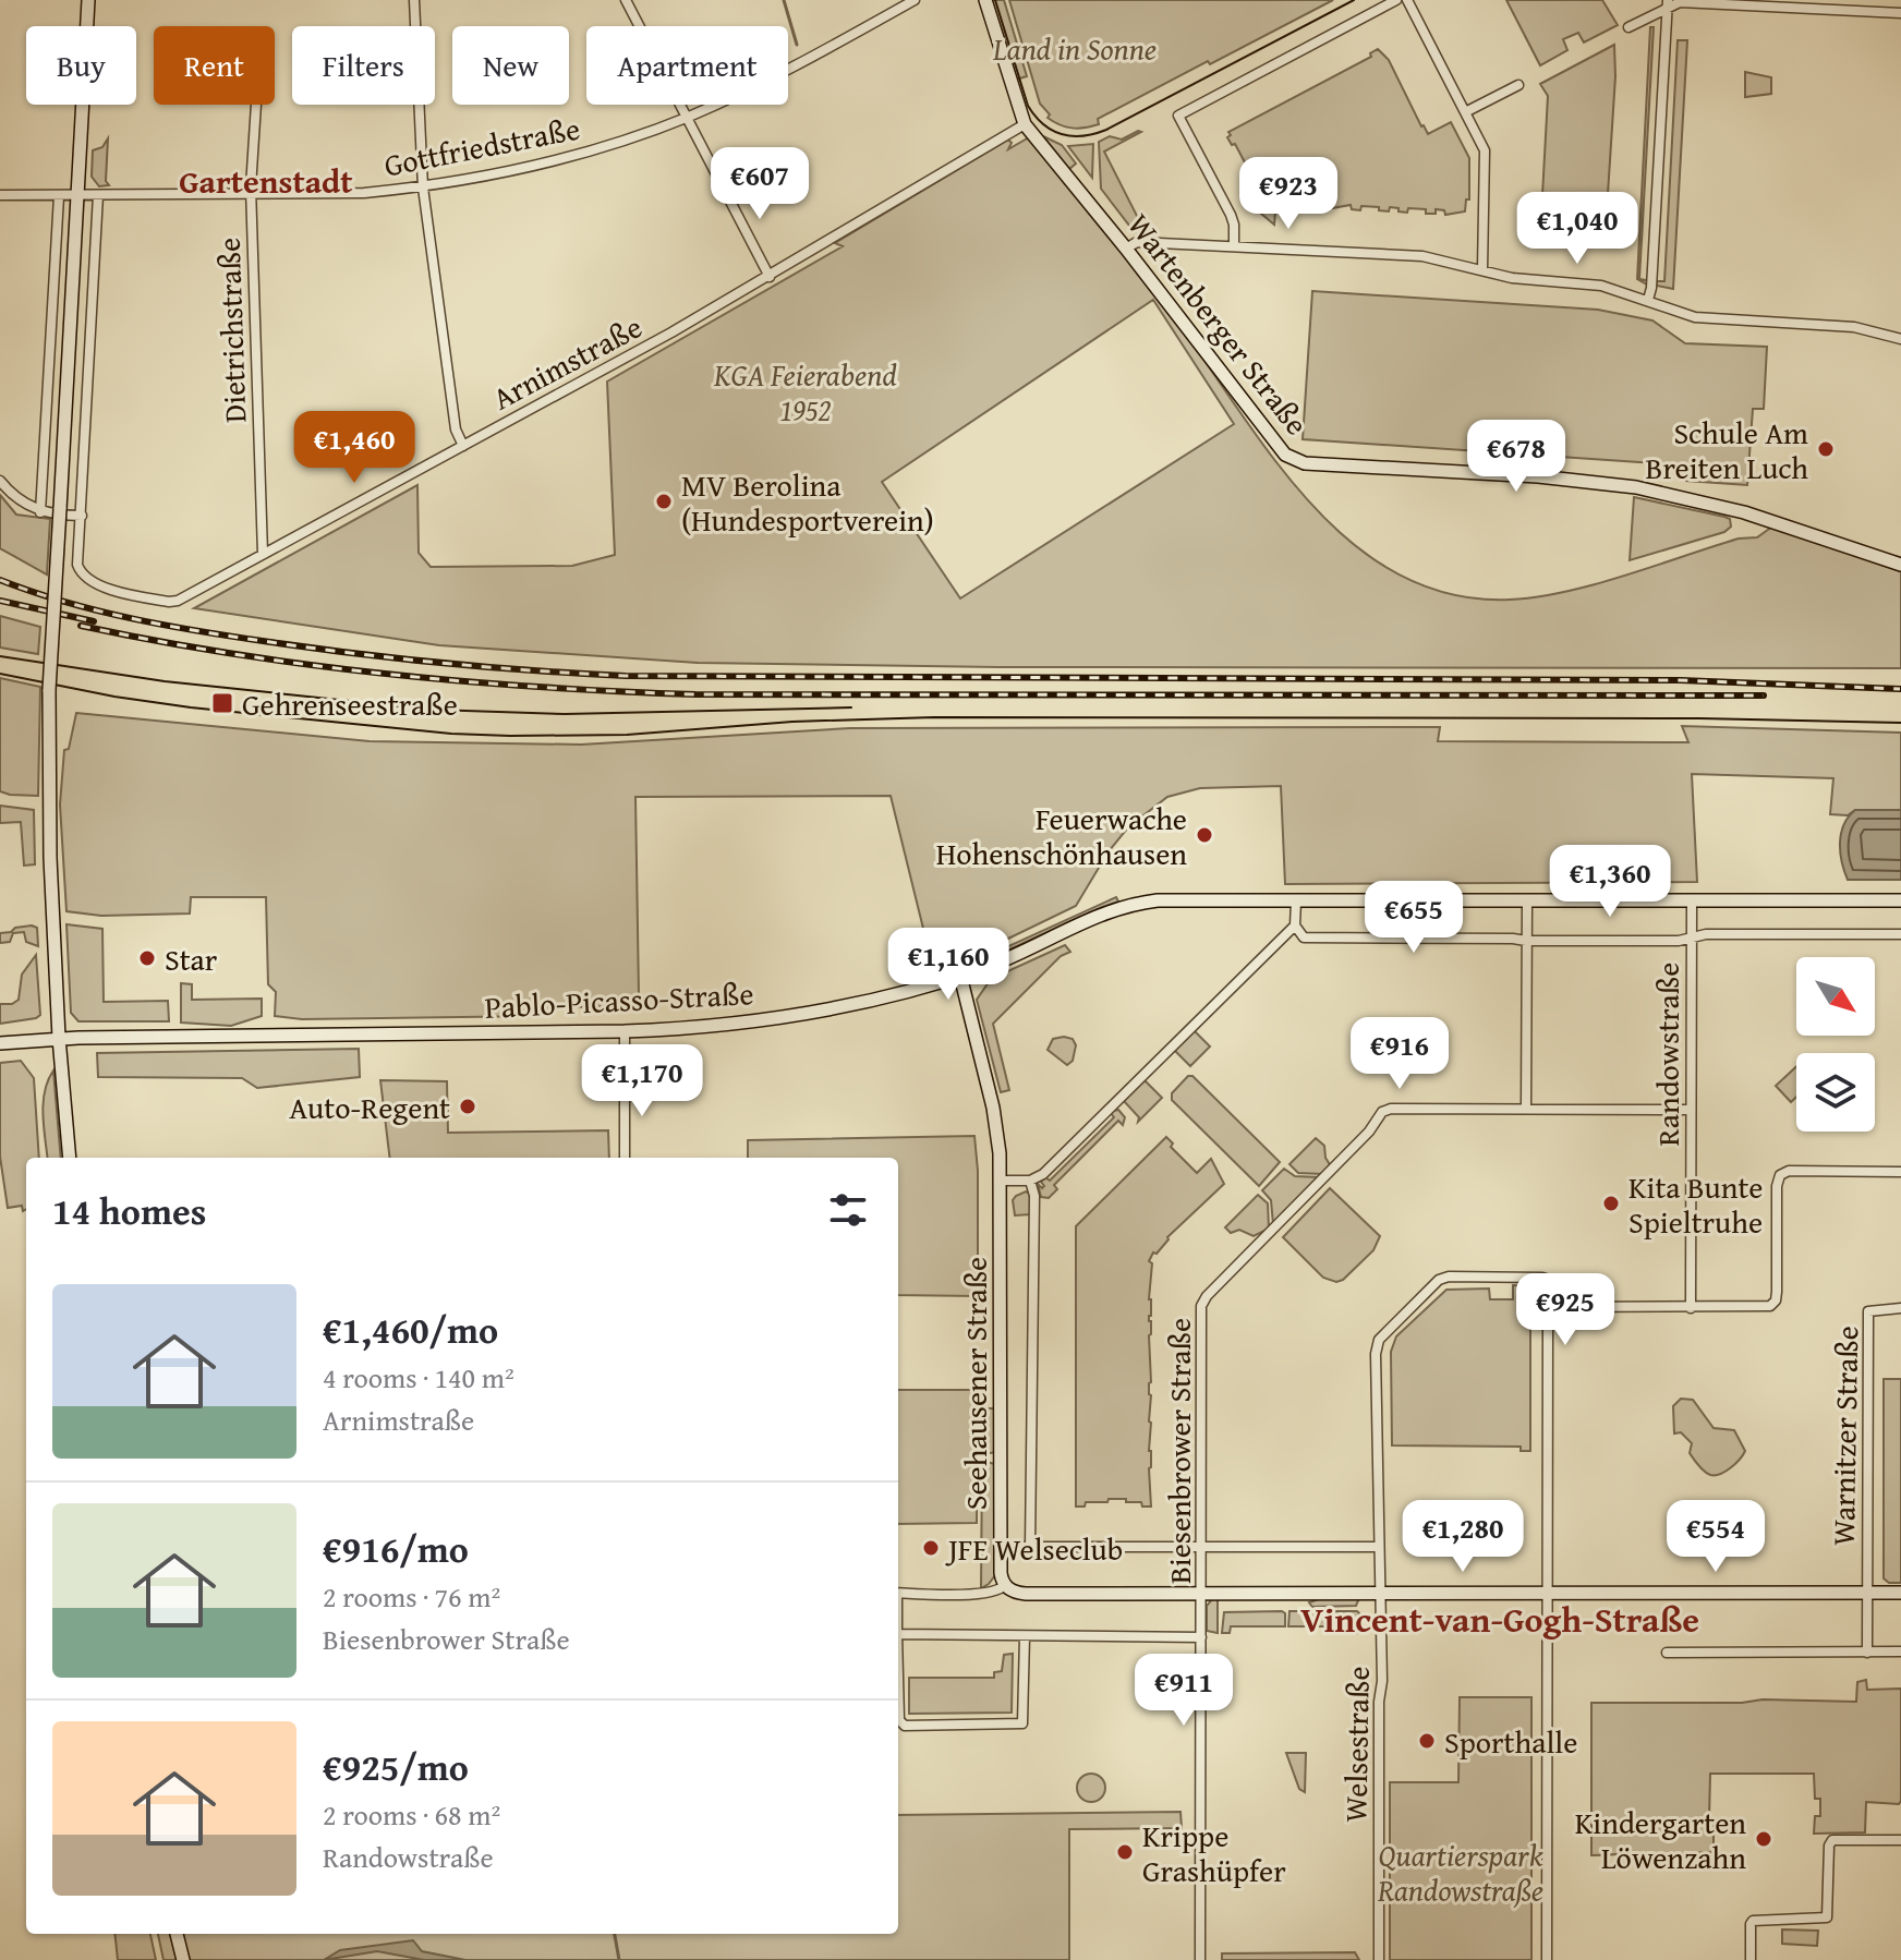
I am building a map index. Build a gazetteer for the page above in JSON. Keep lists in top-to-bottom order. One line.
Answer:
{"streets":{"main road":["Wartenberger Straße","Pablo-Picasso-Straße","Seehausener Straße"],"street":["Gottfriedstraße","Dietrichstraße","Arnimstraße","Randowstraße","Warnitzer Straße","Biesenbrower Straße","Welsestraße"]},"crossings":[["Gottfriedstraße","Dietrichstraße"],["Wartenberger Straße","Arnimstraße"],["Dietrichstraße","Arnimstraße"],["Pablo-Picasso-Straße","Randowstraße"],["Pablo-Picasso-Straße","Seehausener Straße"],["Randowstraße","Biesenbrower Straße"]],"districts":["Gartenstadt","Vincent-van-Gogh-Straße"],"parks":["Land in Sonne","KGA Feierabend 1952","Quartierspark Randowstraße"],"places":{"other":["Schule Am Breiten Luch","MV Berolina (Hundesportverein)","Feuerwache Hohenschönhausen","Star","Auto-Regent","Kita Bunte Spieltruhe","JFE Welseclub","Sporthalle","Kindergarten Löwenzahn","Krippe Grashüpfer"],"transit":["Gehrenseestraße"]},"north":"bottom right","page":{"chip":["Buy","Rent","Filters","New","Apartment"],"price":["€607","€923","€1,040","€1,460","€678","€1,360","€655","€1,160","€916","€1,170","€925","€1,280","€554","€911"],"heading":"14 homes","list":[{"name":"€1,460/mo","note":"4 rooms · 140 m² · Arnimstraße"},{"name":"€916/mo","note":"2 rooms · 76 m² · Biesenbrower Straße"},{"name":"€925/mo","note":"2 rooms · 68 m² · Randowstraße"}]}}
